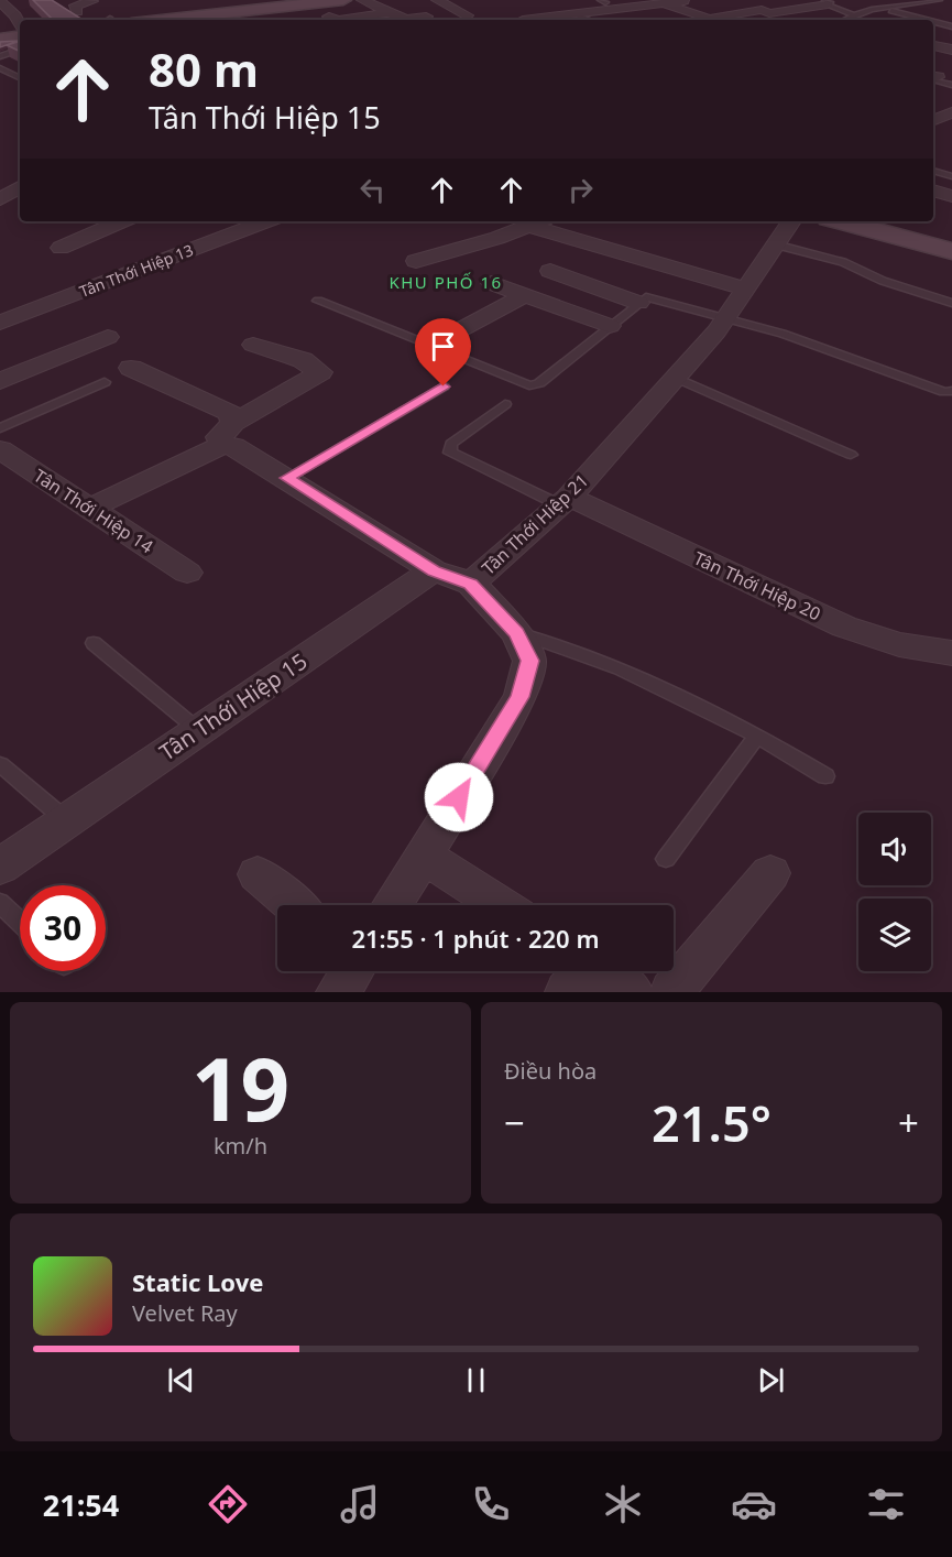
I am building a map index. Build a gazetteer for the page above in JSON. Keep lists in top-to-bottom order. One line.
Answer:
{"streets":{"street":["Tân Thới Hiệp 13","Tân Thới Hiệp 14","Tân Thới Hiệp 21","Tân Thới Hiệp 20","Tân Thới Hiệp 15"]},"crossings":[["Tân Thới Hiệp 21","Tân Thới Hiệp 20"]],"districts":["KHU PHỐ 16"],"page":{"turn":["80 m","Tân Thới Hiệp 15"],"limit":"30","trip":"21:55 · 1 phút · 220 m","tile":[["19","km/h"],"Điều hòa"],"heat":["−","21.5°","+"],"song":["Static Love","Velvet Ray"],"tabs":"21:54"}}
